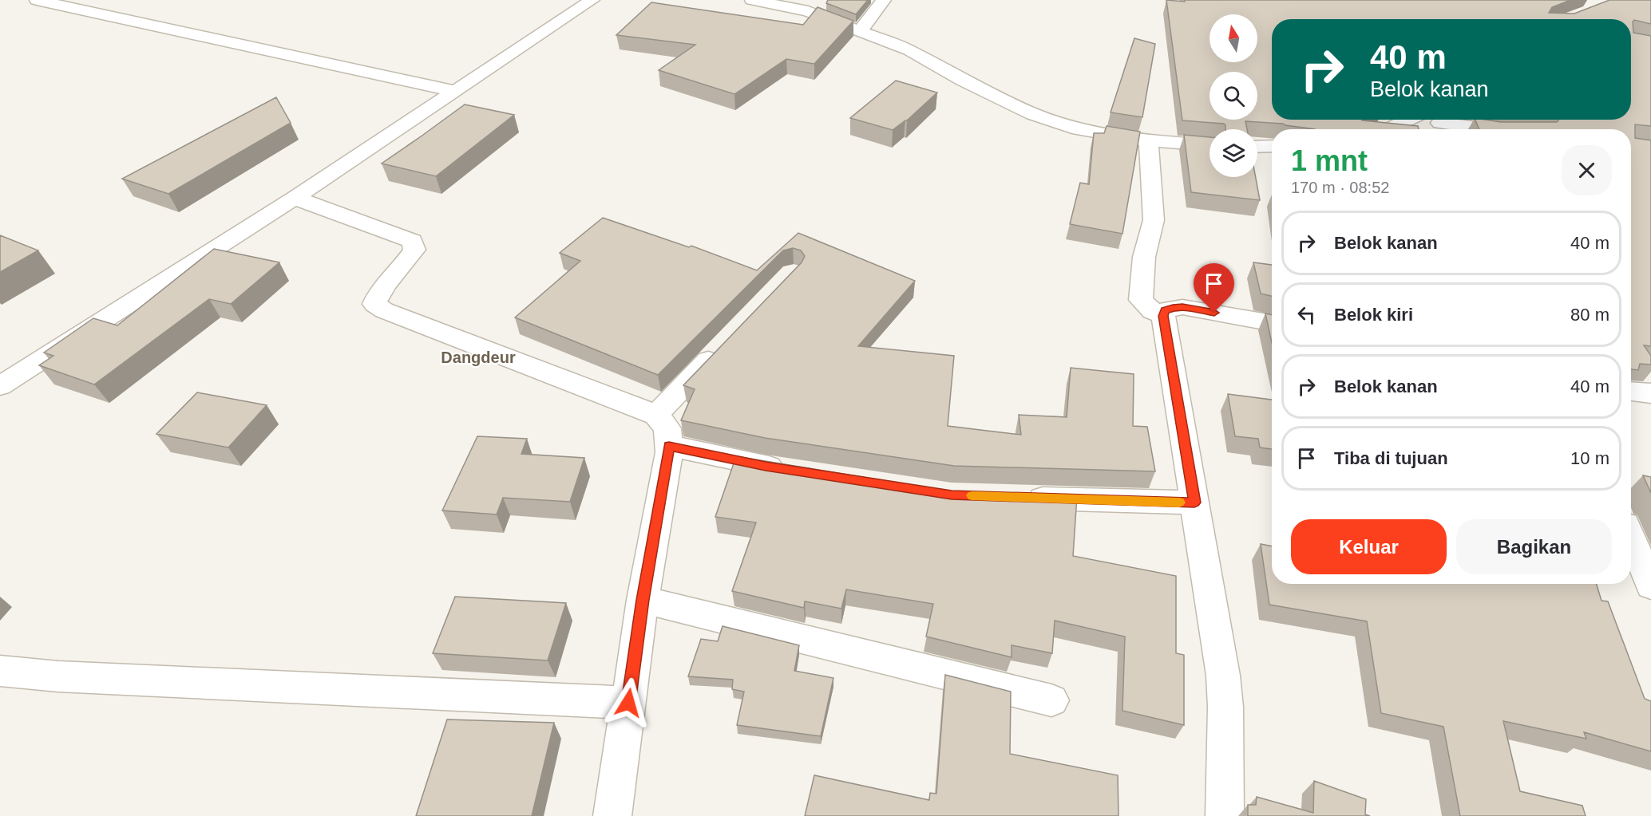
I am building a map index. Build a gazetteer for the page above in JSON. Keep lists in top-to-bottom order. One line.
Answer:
{"districts":["Dangdeur"],"north":"top","page":{"turn":["40 m","Belok kanan"],"heading":["1 mnt","170 m · 08:52"],"list":[{"name":"Belok kanan","value":"40 m"},{"name":"Belok kiri","value":"80 m"},{"name":"Belok kanan","value":"40 m"},{"name":"Tiba di tujuan","value":"10 m"}],"buttons":["Keluar","Bagikan"]}}
